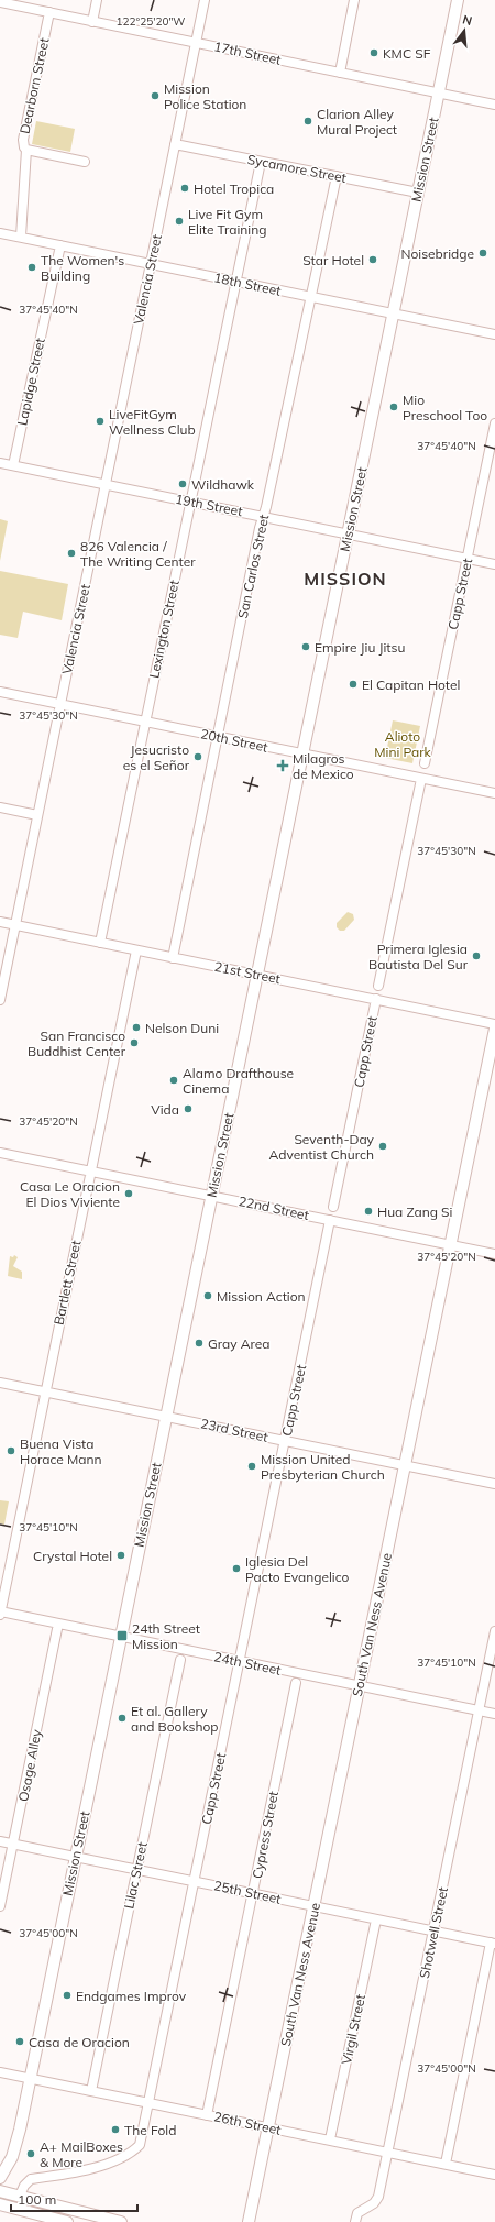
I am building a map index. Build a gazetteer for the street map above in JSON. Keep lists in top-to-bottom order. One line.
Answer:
{"streets":{"main road":["Mission Street","South Van Ness Avenue"],"street":["17th Street","Dearborn Street","Sycamore Street","Valencia Street","18th Street","Lapidge Street","19th Street","San Carlos Street","Capp Street","Lexington Street","20th Street","21st Street","22nd Street","Bartlett Street","23rd Street","24th Street","Osage Alley","Cypress Street","Lilac Street","25th Street","Shotwell Street","Virgil Street","26th Street"]},"crossings":[["17th Street","Dearborn Street"],["17th Street","Mission Street"],["17th Street","Valencia Street"],["Dearborn Street","18th Street"],["Mission Street","Sycamore Street"],["Mission Street","18th Street"],["Mission Street","19th Street"],["Mission Street","20th Street"],["Mission Street","21st Street"],["Mission Street","22nd Street"],["Mission Street","23rd Street"],["Mission Street","24th Street"],["Mission Street","25th Street"],["Mission Street","26th Street"],["Sycamore Street","Valencia Street"],["Sycamore Street","San Carlos Street"],["Sycamore Street","Lexington Street"],["Valencia Street","18th Street"],["Valencia Street","19th Street"],["Valencia Street","20th Street"],["Valencia Street","21st Street"],["18th Street","Lapidge Street"],["18th Street","San Carlos Street"],["18th Street","Lexington Street"],["Lapidge Street","19th Street"],["19th Street","San Carlos Street"],["19th Street","Capp Street"],["19th Street","Lexington Street"],["San Carlos Street","20th Street"],["San Carlos Street","21st Street"],["Capp Street","21st Street"],["Capp Street","22nd Street"],["Capp Street","23rd Street"],["Capp Street","24th Street"],["Capp Street","25th Street"],["Capp Street","26th Street"],["Lexington Street","20th Street"],["Lexington Street","21st Street"],["21st Street","Bartlett Street"],["22nd Street","Bartlett Street"],["22nd Street","South Van Ness Avenue"],["Bartlett Street","23rd Street"],["Bartlett Street","24th Street"],["23rd Street","South Van Ness Avenue"],["South Van Ness Avenue","24th Street"],["South Van Ness Avenue","25th Street"],["South Van Ness Avenue","26th Street"],["24th Street","Osage Alley"],["24th Street","Shotwell Street"],["Osage Alley","25th Street"],["Cypress Street","25th Street"],["Cypress Street","26th Street"],["Lilac Street","25th Street"],["Lilac Street","26th Street"],["25th Street","Shotwell Street"],["25th Street","Virgil Street"],["Shotwell Street","26th Street"],["Virgil Street","26th Street"]],"districts":["MISSION"],"parks":["Alioto Mini Park"],"places":{"other":["KMC SF","Mission Police Station","Clarion Alley Mural Project","Hotel Tropica","Live Fit Gym Elite Training","Noisebridge","Star Hotel","The Women's Building","Mio Preschool Too","LiveFitGym Wellness Club","Wildhawk","826 Valencia / The Writing Center","Empire Jiu Jitsu","El Capitan Hotel","Jesucristo es el Señor","Primera Iglesia Bautista Del Sur","Nelson Duni","San Francisco Buddhist Center","Alamo Drafthouse Cinema","Vida","Seventh-Day Adventist Church","Casa Le Oracion El Dios Viviente","Hua Zang Si","Mission Action","Gray Area","Buena Vista Horace Mann","Mission United Presbyterian Church","Crystal Hotel","Iglesia Del Pacto Evangelico","Et al. Gallery and Bookshop","Endgames Improv","Casa de Oracion","The Fold","A+ MailBoxes & More"],"health":["Milagros de Mexico"],"transit":["24th Street Mission"]},"scale_bar":"100 m","north":"top","coordinates":["122°25'20\"W","37°45'40\"N","37°45'30\"N","37°45'20\"N","37°45'10\"N","37°45'00\"N"]}
